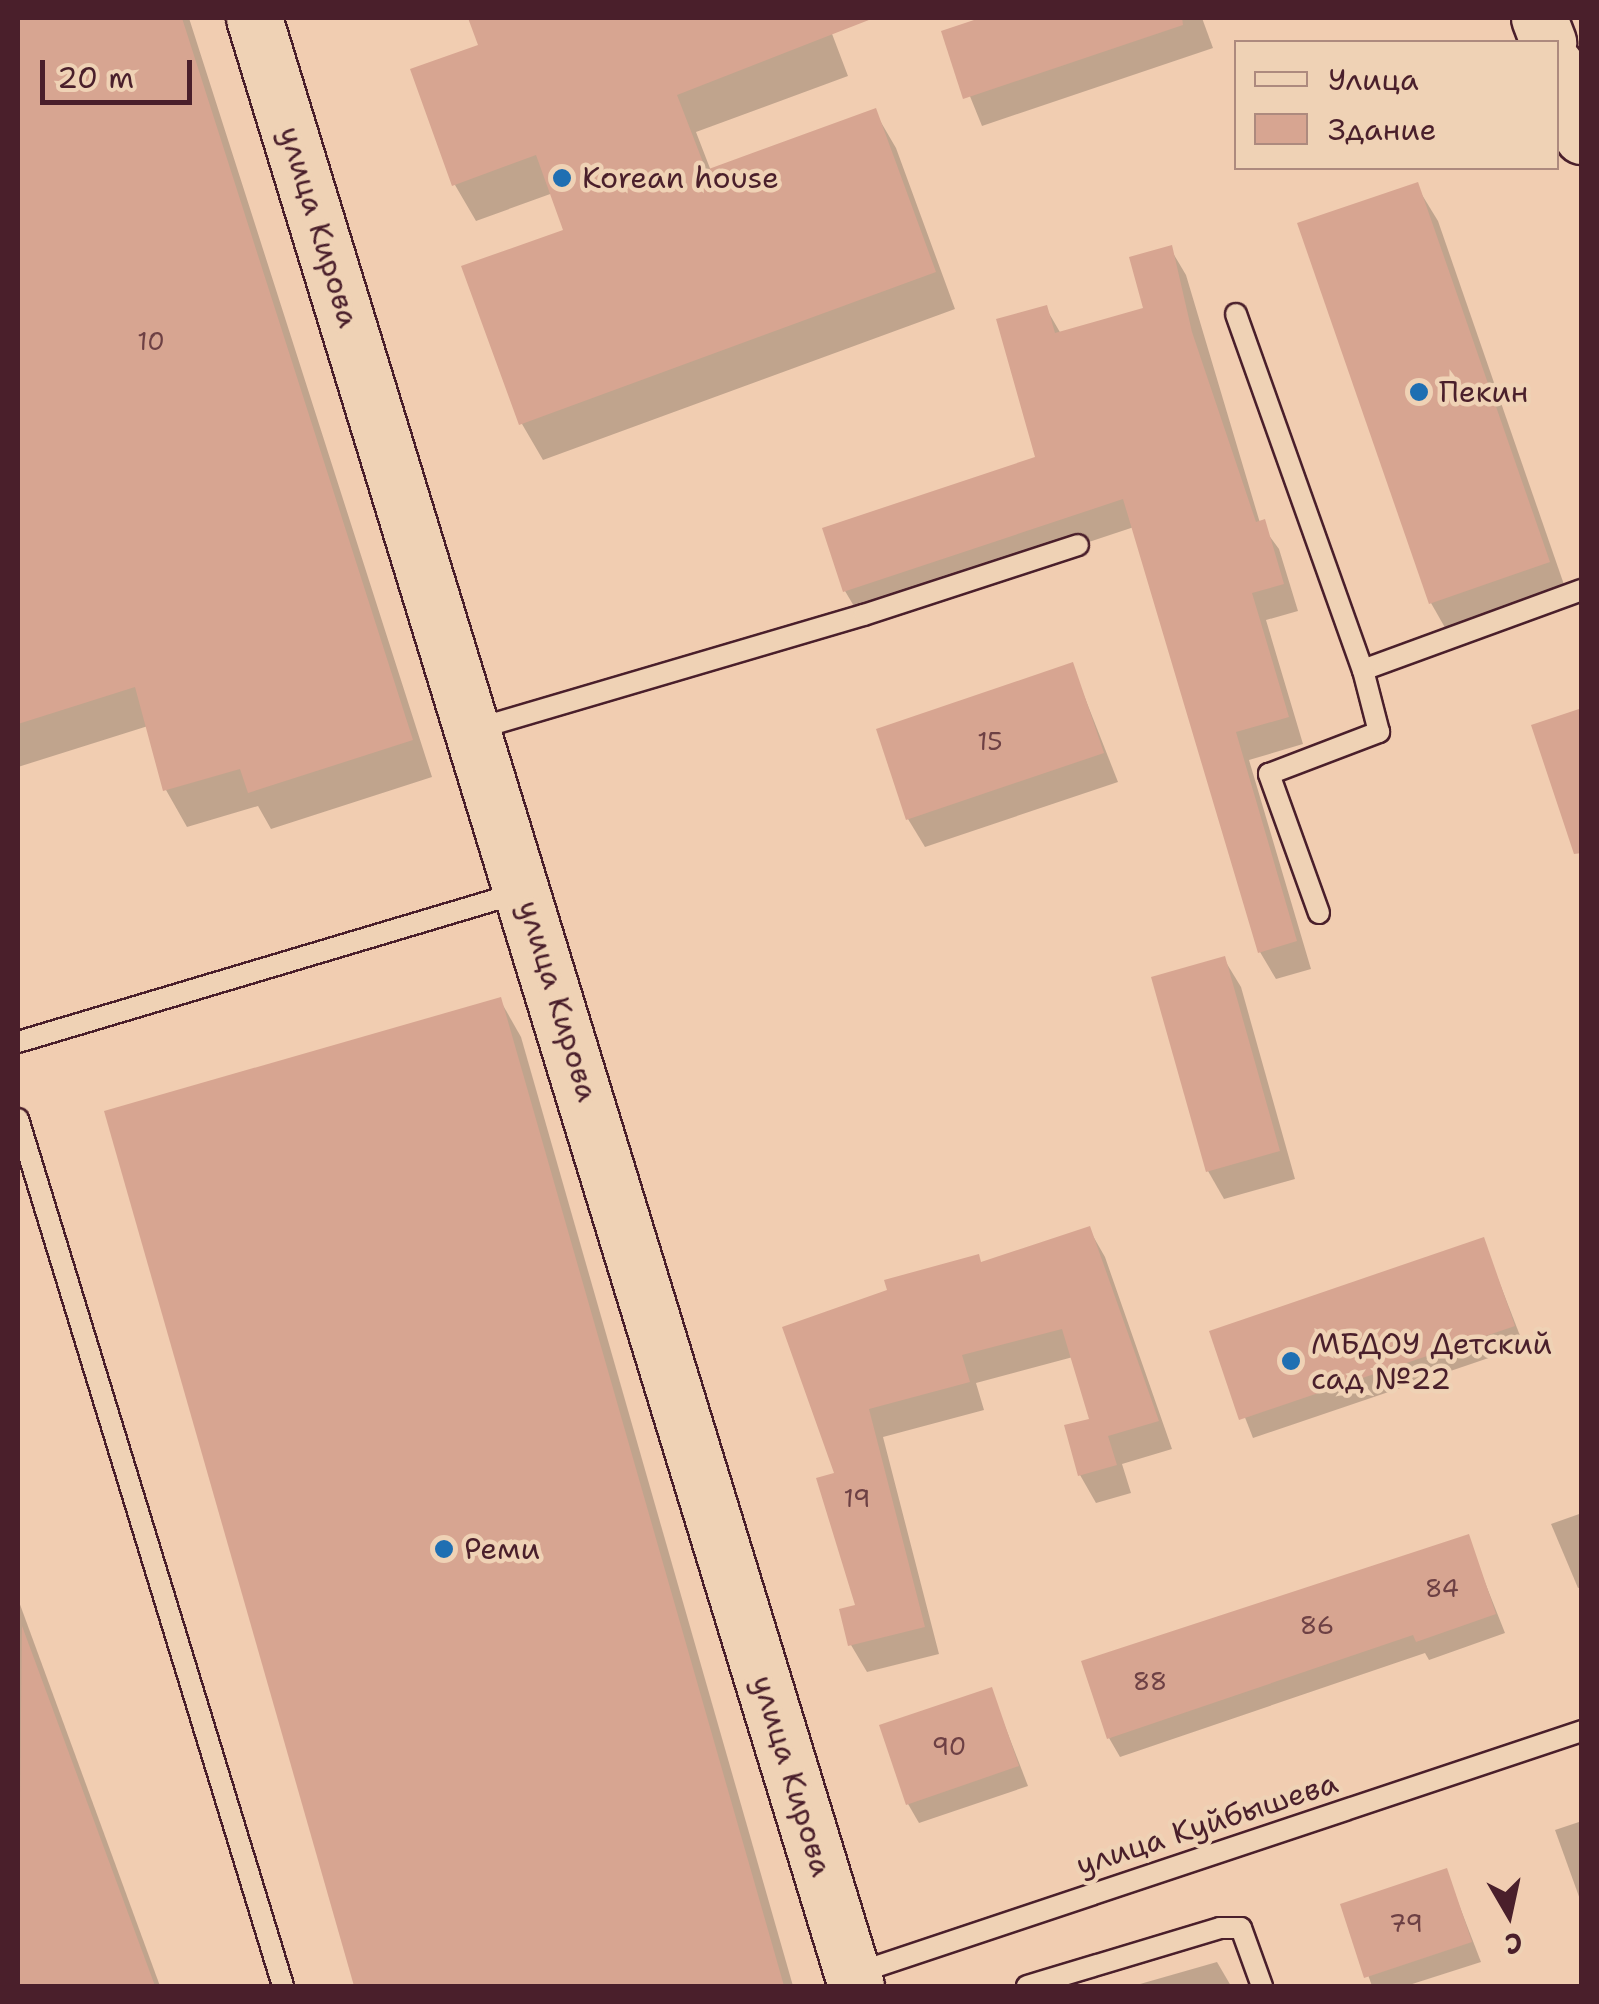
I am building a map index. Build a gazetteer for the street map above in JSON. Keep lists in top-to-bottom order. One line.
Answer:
{"streets":{"street":["улица Кирова"],"lane":["улица Куйбышева"]},"crossings":[["улица Кирова","улица Куйбышева"]],"places":["Korean house","Пекин","МБДОУ Детский сад №22","Реми"],"house_numbers":["10","15","19","84","86","88","90","79"],"legend":["Улица","Здание"],"scale_bar":"20 m","north":"bottom"}
